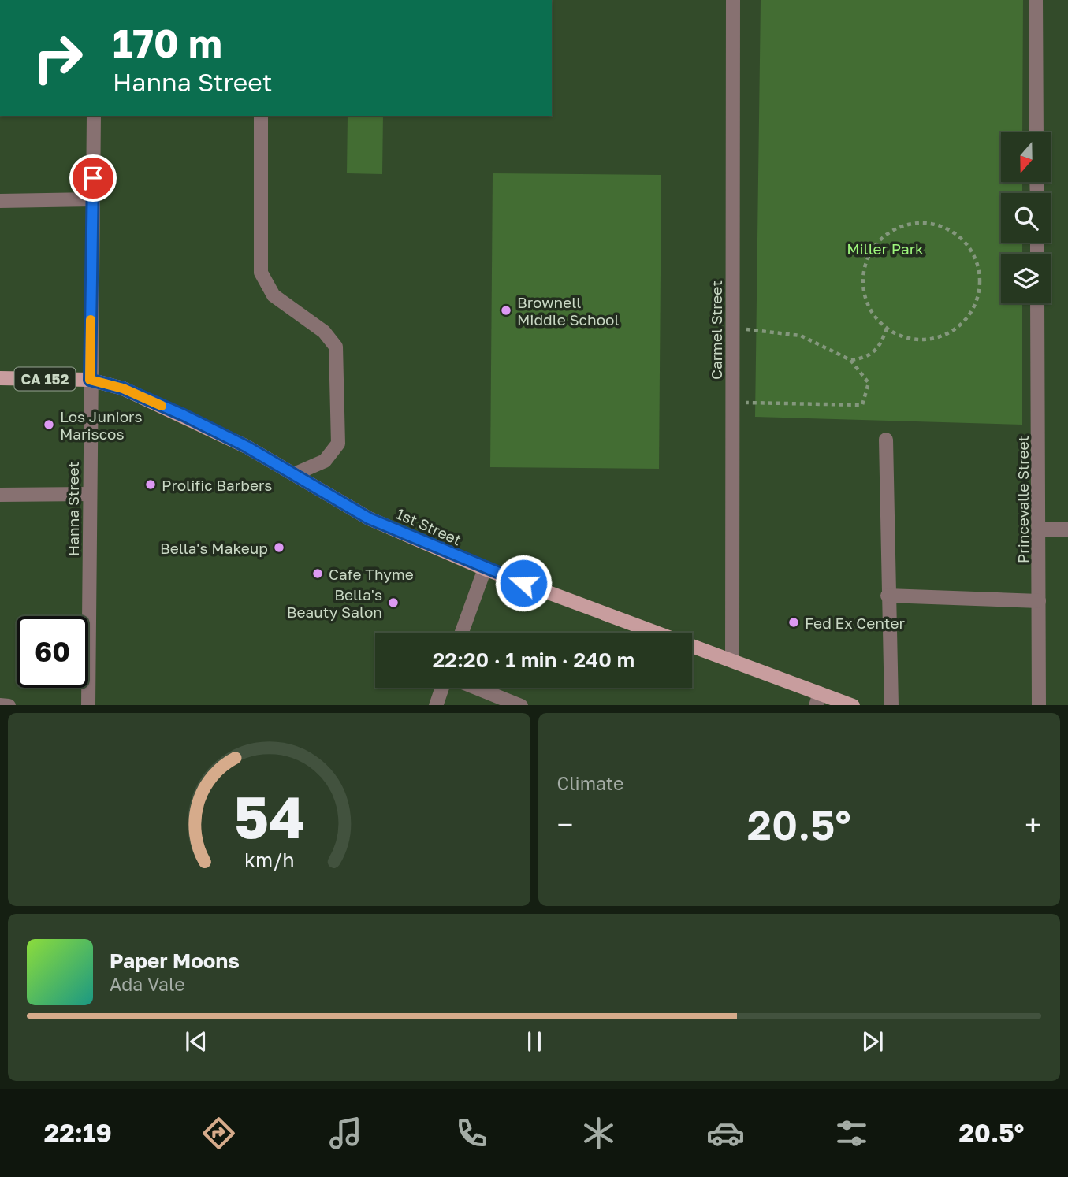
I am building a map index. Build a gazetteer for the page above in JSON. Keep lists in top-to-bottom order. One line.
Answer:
{"streets":{"main road":["CA 152","1st Street"],"street":["Carmel Street","Princevalle Street","Hanna Street"]},"crossings":[["Carmel Street","1st Street"],["Hanna Street","1st Street"]],"parks":["Miller Park"],"places":["Brownell Middle School","Los Juniors Mariscos","Prolific Barbers","Bella's Makeup","Cafe Thyme","Bella's Beauty Salon","Fed Ex Center"],"north":"bottom","page":{"turn":["170 m","Hanna Street"],"limit":"60","trip":"22:20 · 1 min · 240 m","tile":"Climate","heat":["−","20.5°","+"],"song":["Paper Moons","Ada Vale"],"tabs":["22:19","20.5°"],"gauge":["54","km/h"]}}
